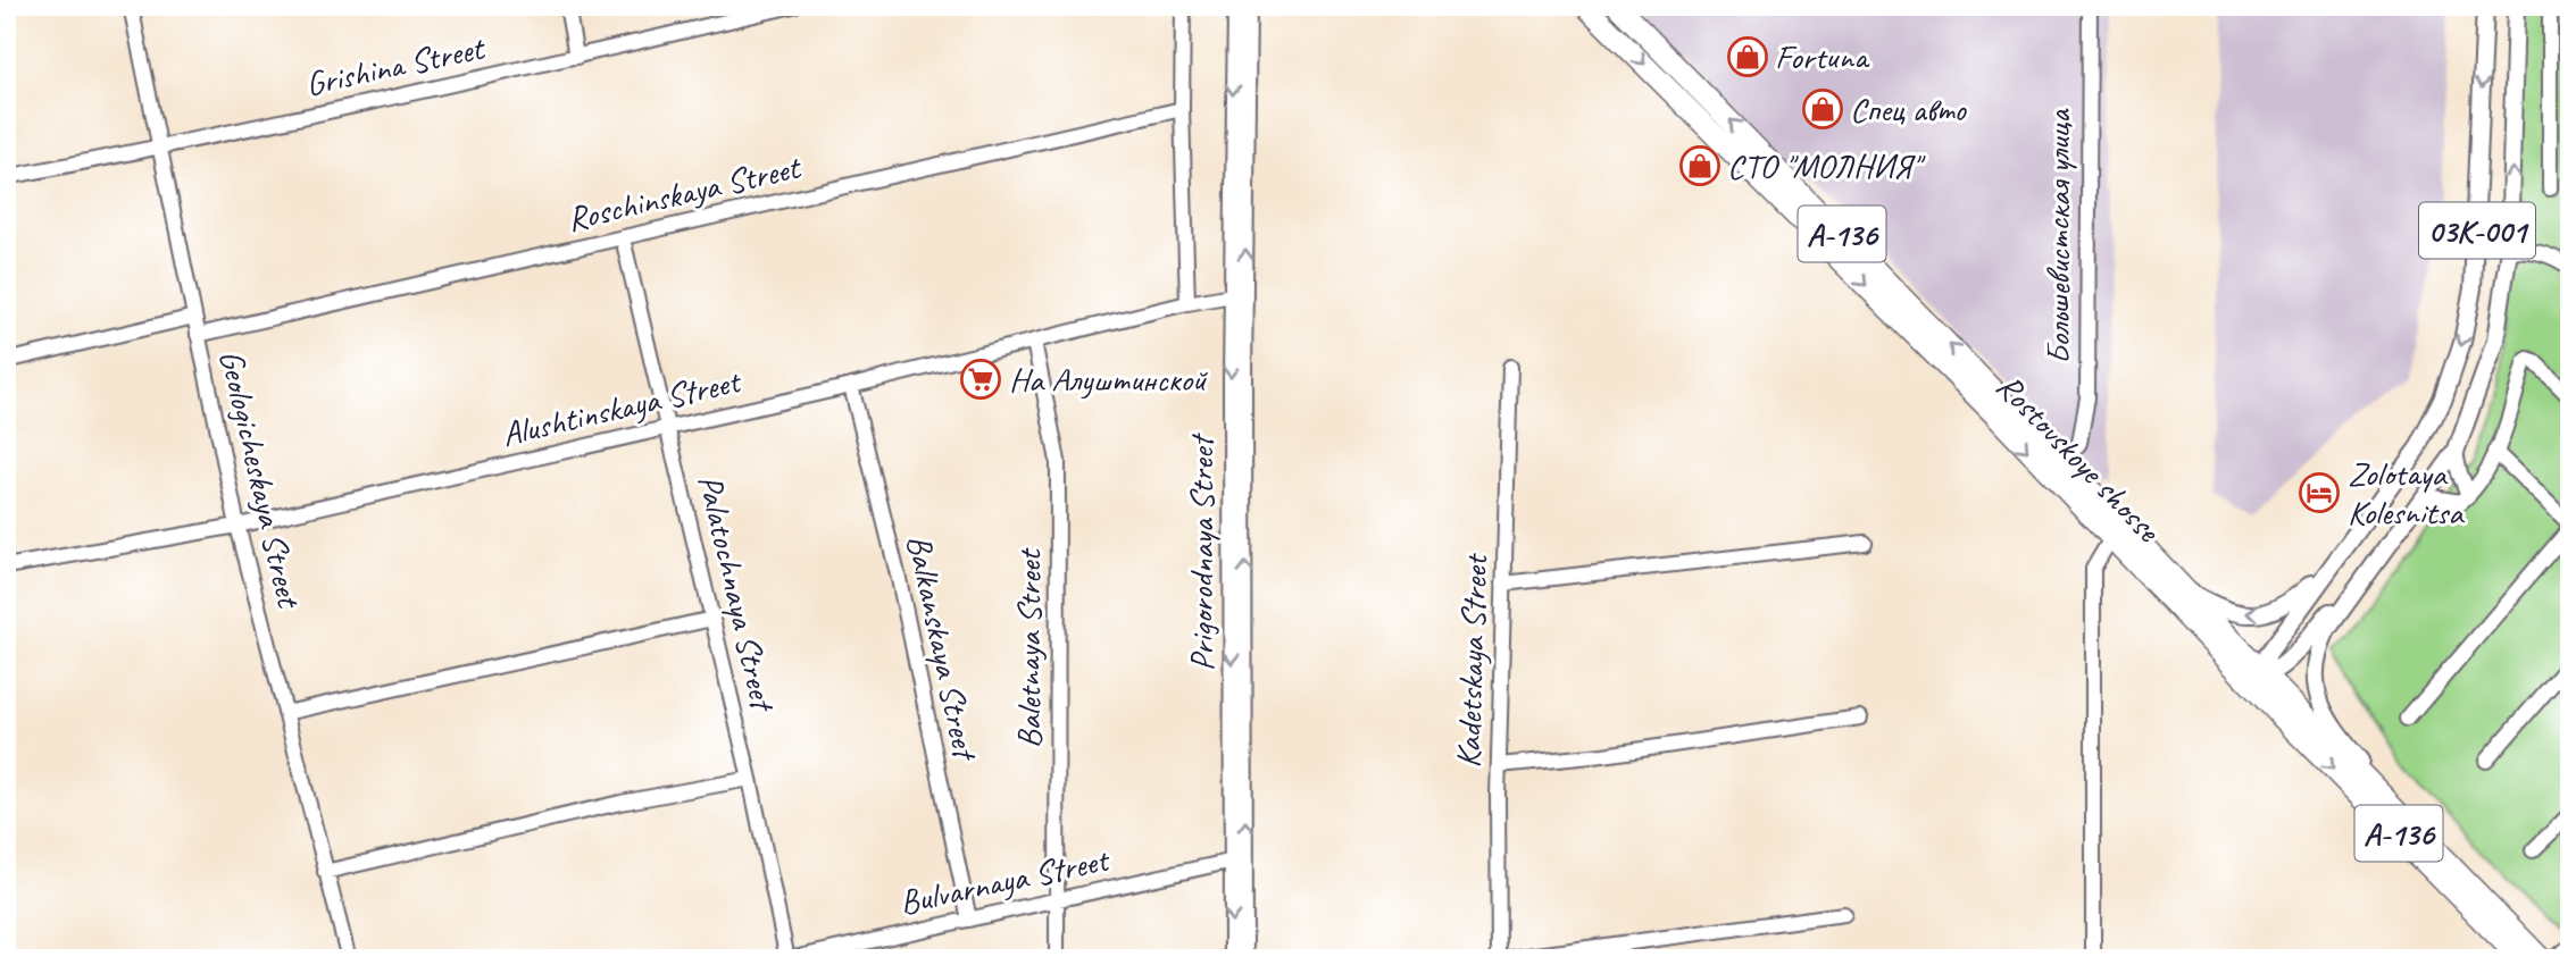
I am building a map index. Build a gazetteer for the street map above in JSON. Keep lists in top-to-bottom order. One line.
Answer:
{"streets":{"highway":["А-136","Rostovskoye shosse"],"main road":["03К-001"],"street":["Grishina Street","Roschinskaya Street","Большевистская улица","Alushtinskaya Street","Geologicheskaya Street","Prigorodnaya Street","Palatochnaya Street","Balkanskaya Street","Baletnaya Street","Kadetskaya Street","Bulvarnaya Street"]},"crossings":[["Grishina Street","Geologicheskaya Street"],["Roschinskaya Street","Geologicheskaya Street"],["Roschinskaya Street","Palatochnaya Street"],["03К-001","А-136"],["03К-001","Rostovskoye shosse"],["А-136","Rostovskoye shosse"],["Большевистская улица","Rostovskoye shosse"],["Alushtinskaya Street","Geologicheskaya Street"],["Alushtinskaya Street","Prigorodnaya Street"],["Alushtinskaya Street","Palatochnaya Street"],["Alushtinskaya Street","Balkanskaya Street"],["Alushtinskaya Street","Baletnaya Street"],["Prigorodnaya Street","Bulvarnaya Street"],["Palatochnaya Street","Bulvarnaya Street"],["Balkanskaya Street","Bulvarnaya Street"],["Baletnaya Street","Bulvarnaya Street"]],"places":{"shop":["Fortuna","Спец авто","СТО \"МОЛНИЯ\""],"supermarket":["На Алуштинской"],"hotel":["Zolotaya Kolesnitsa"]}}
